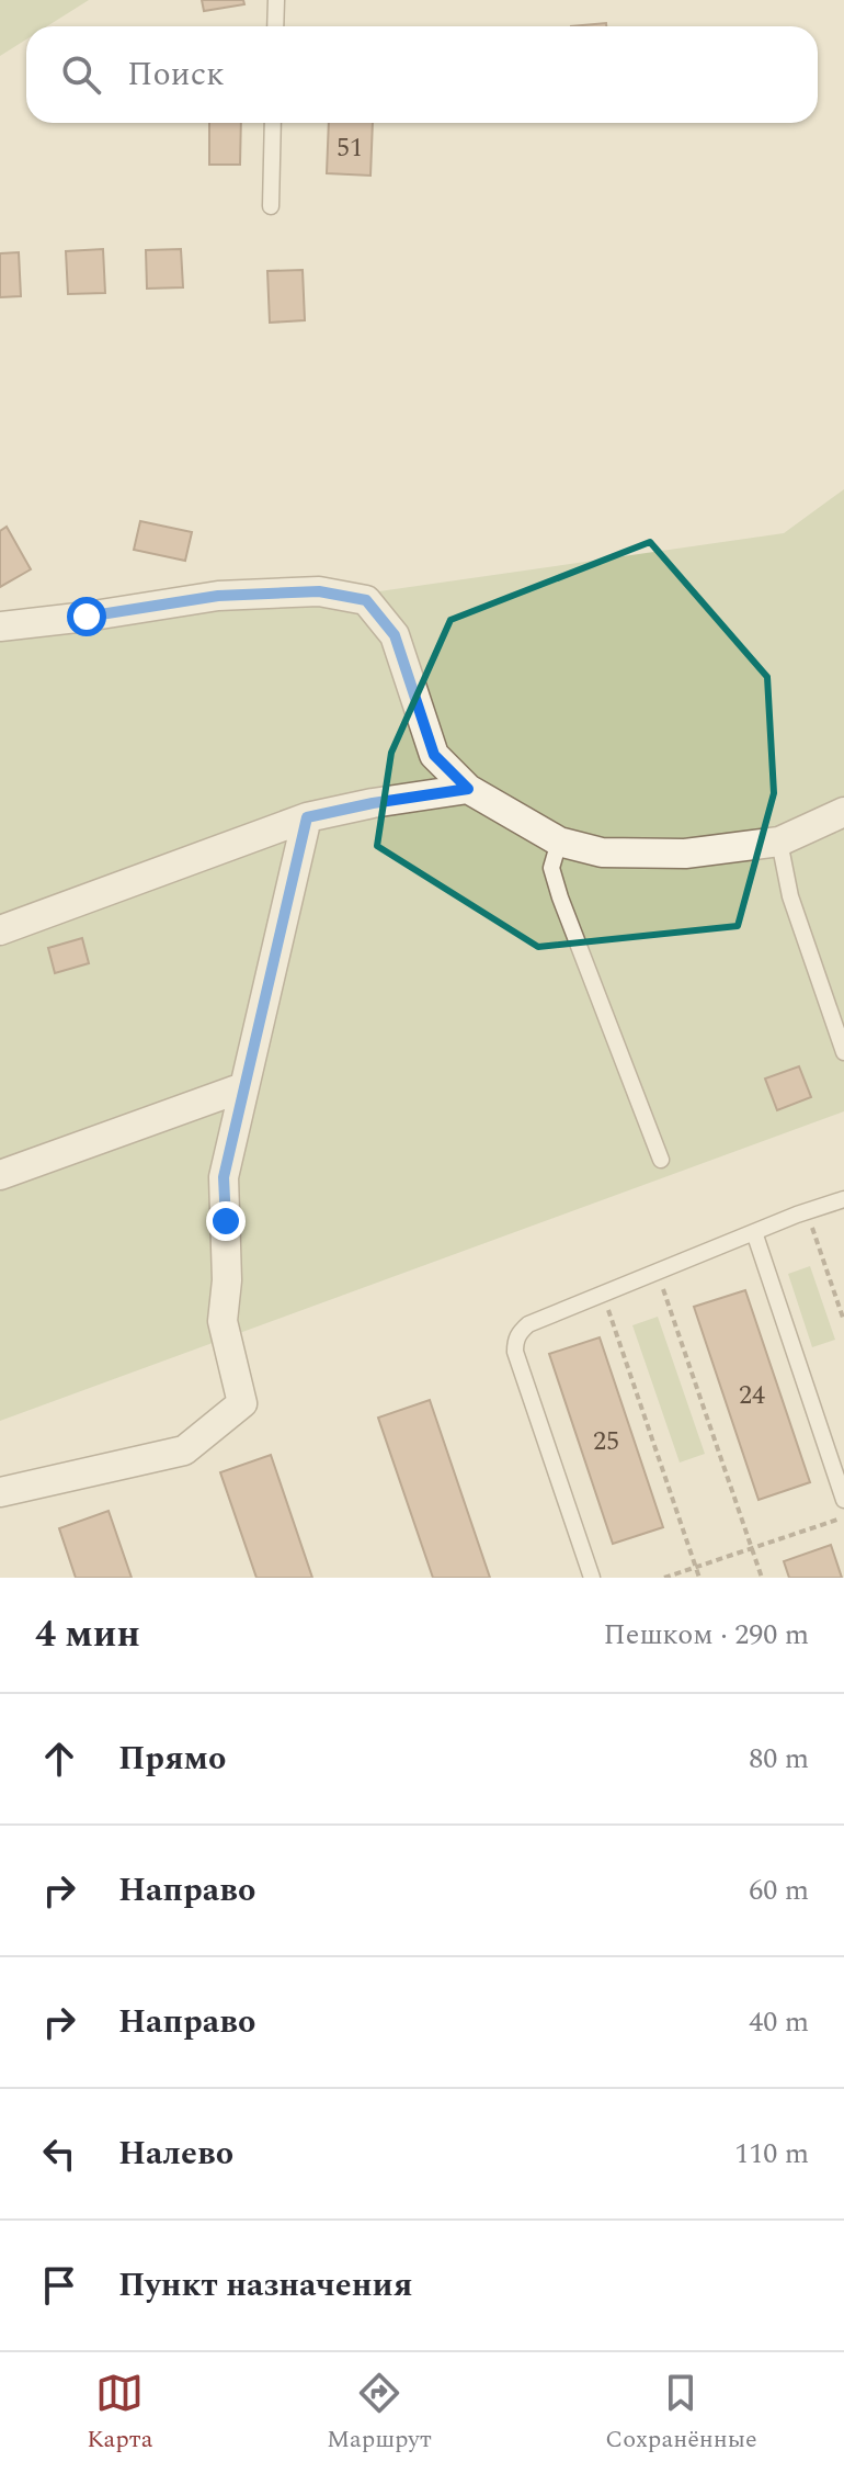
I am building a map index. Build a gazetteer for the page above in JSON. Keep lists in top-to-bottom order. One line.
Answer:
{"house_numbers":["51","24","25"],"page":{"search":"Поиск","heading":["4 мин","Пешком · 290 m"],"list":[["Прямо","80 m"],["Направо","60 m"],["Направо","40 m"],["Налево","110 m"],"Пункт назначения"],"nav":["Карта","Маршрут","Сохранённые"]}}
